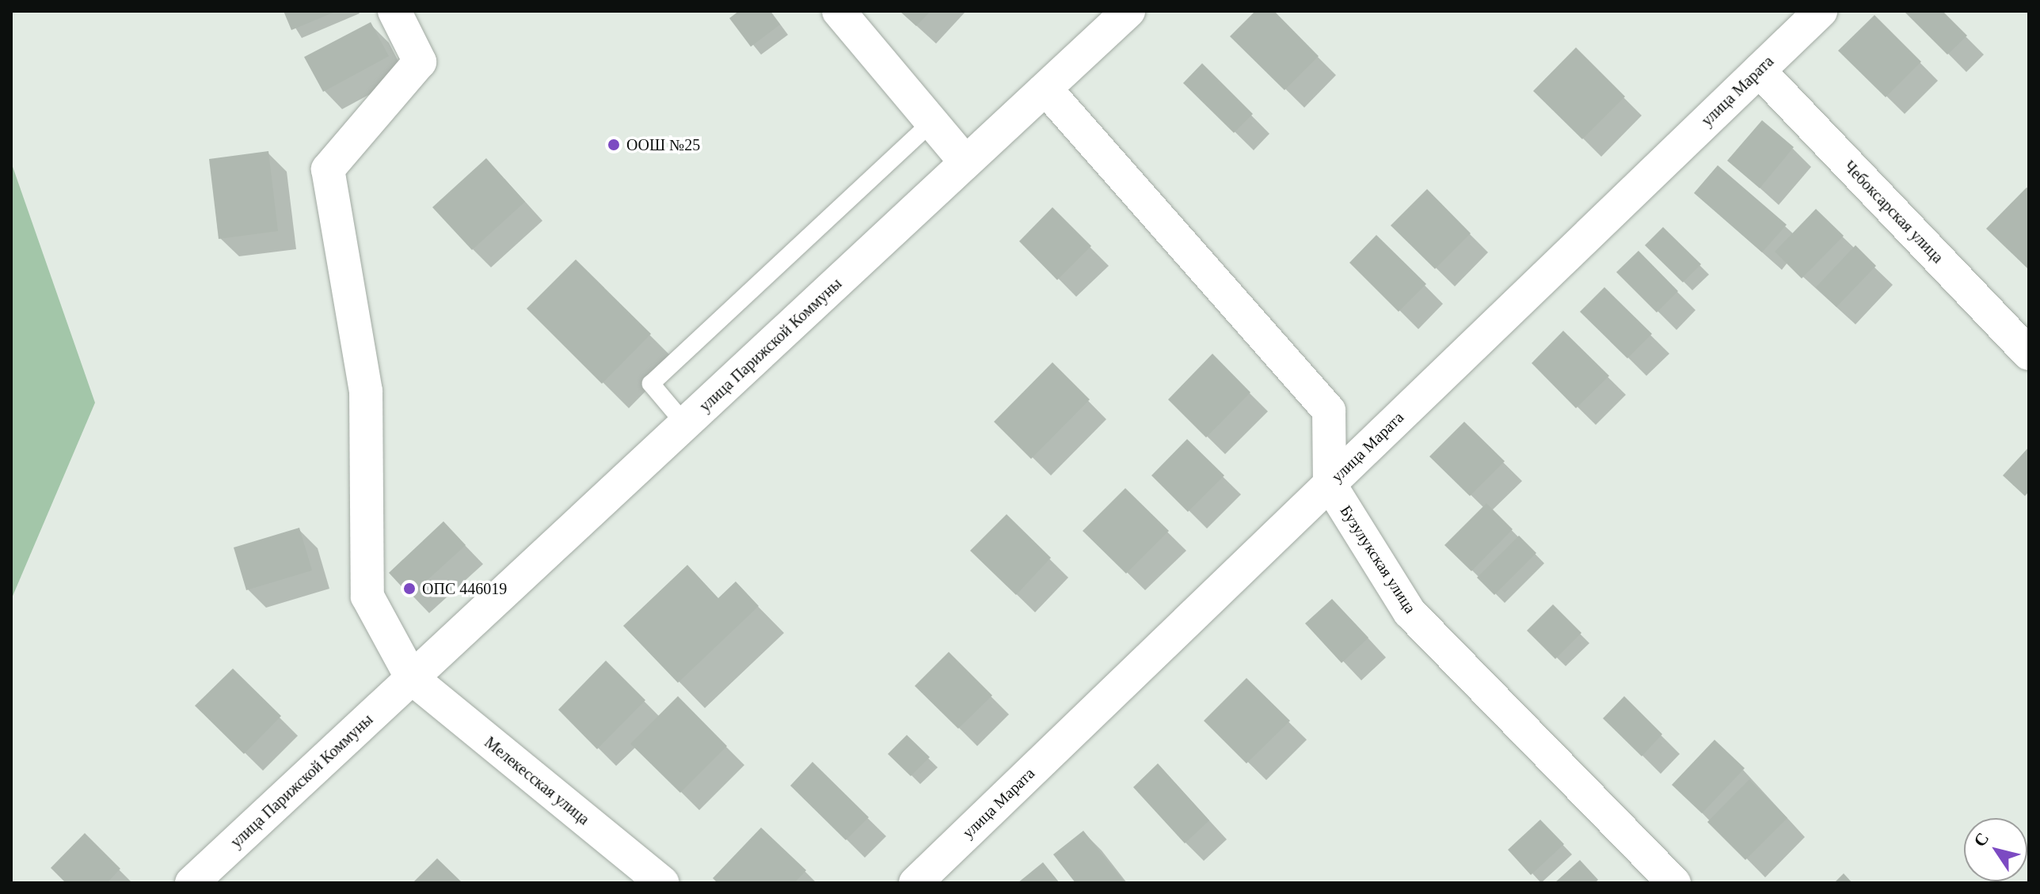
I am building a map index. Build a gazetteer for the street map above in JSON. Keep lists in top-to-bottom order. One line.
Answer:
{"streets":{"street":["улица Марата","Чебоксарская улица","улица Парижской Коммуны","Бузулукская улица","Мелекесская улица"]},"crossings":[["улица Марата","Чебоксарская улица"],["улица Марата","Бузулукская улица"],["улица Парижской Коммуны","Мелекесская улица"]],"places":["ООШ №25","ОПС 446019"],"north":"top left"}
